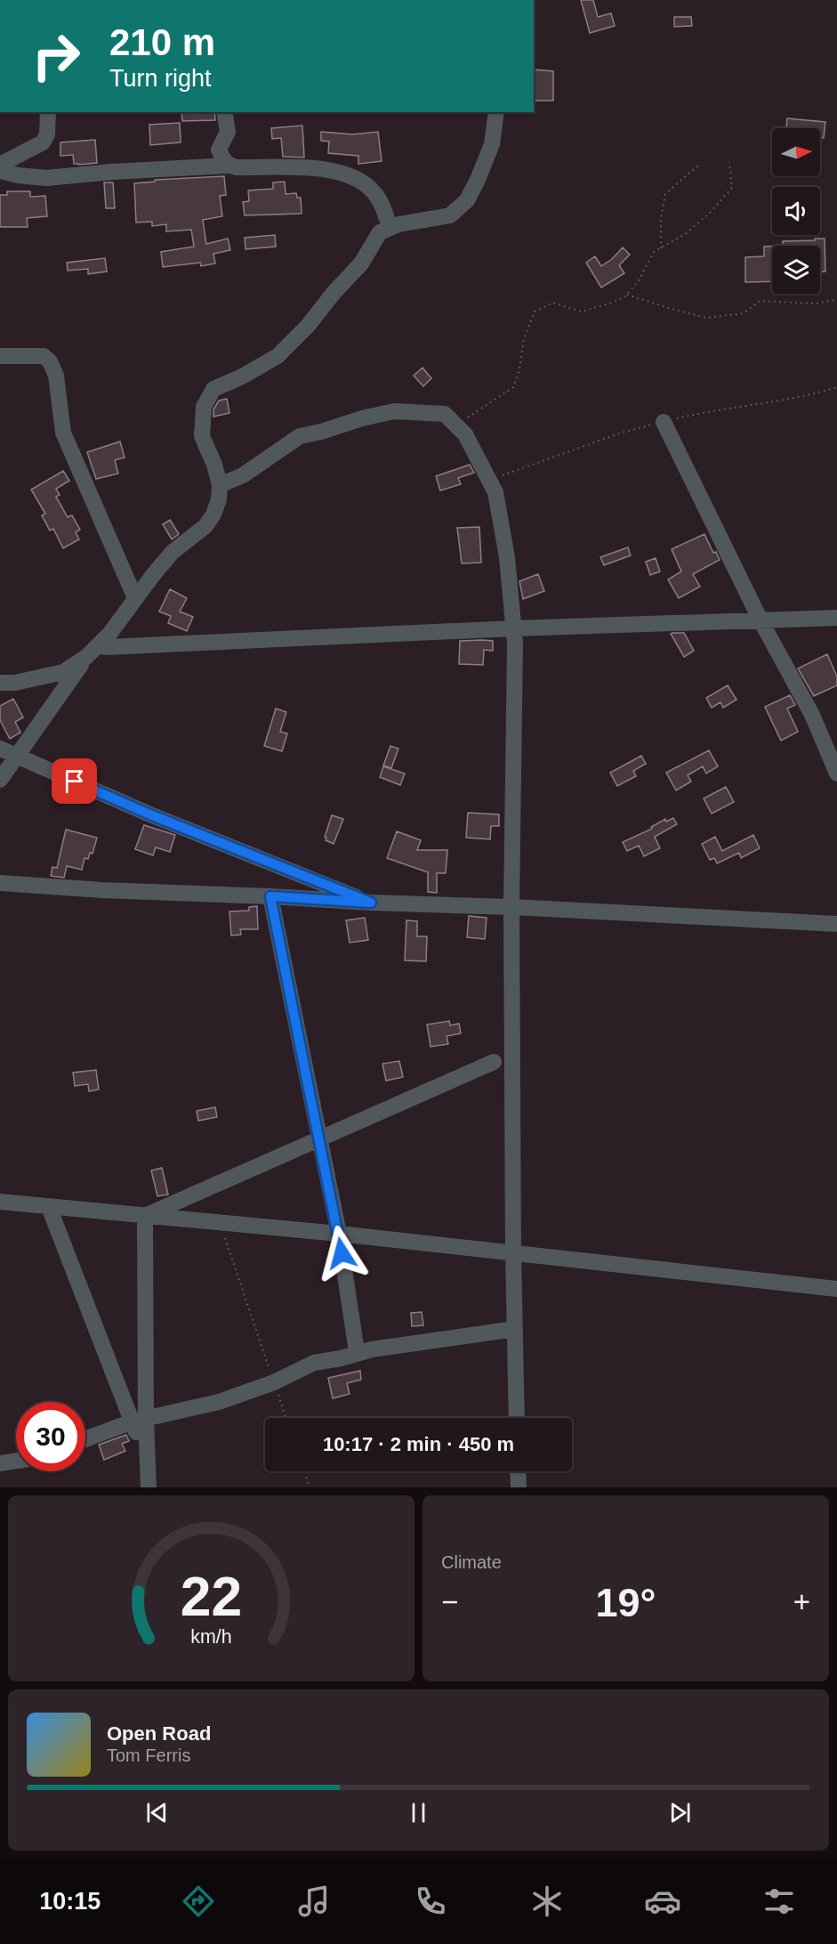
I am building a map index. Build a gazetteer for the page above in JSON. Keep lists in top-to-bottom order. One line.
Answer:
{"north":"right","page":{"turn":["210 m","Turn right"],"limit":"30","trip":"10:17 · 2 min · 450 m","tile":"Climate","heat":["−","19°","+"],"song":["Open Road","Tom Ferris"],"tabs":"10:15","gauge":["22","km/h"]}}
